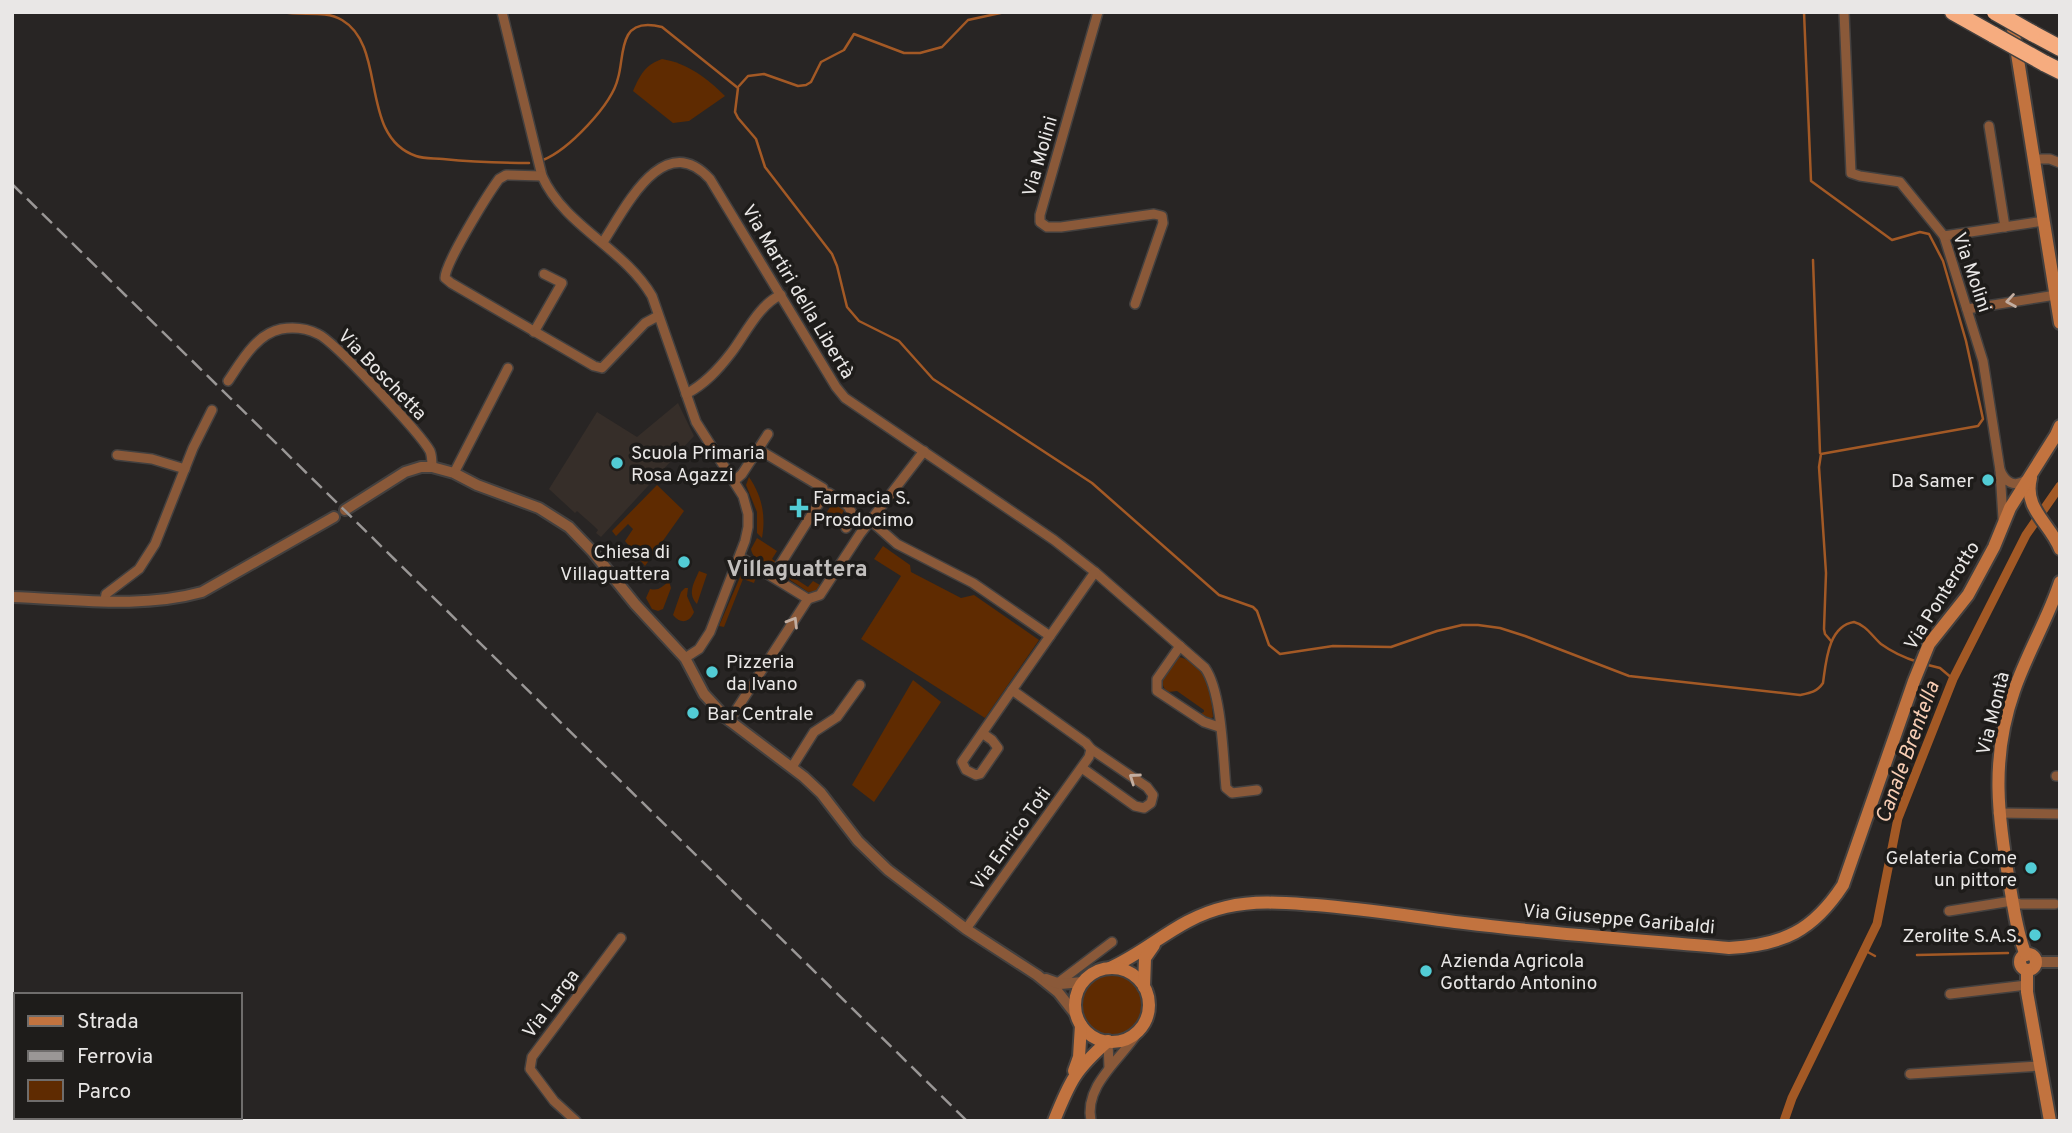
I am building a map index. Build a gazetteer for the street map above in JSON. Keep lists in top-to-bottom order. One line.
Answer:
{"streets":{"main road":["Via Ponterotto","Via Montà","Via Giuseppe Garibaldi"],"street":["Via Molini","Via Martiri della Libertà","Via Boschetta","Via Enrico Toti","Via Larga"]},"crossings":[["Via Molini","Via Ponterotto"],["Via Ponterotto","Via Giuseppe Garibaldi"]],"districts":["Villaguattera"],"water":["Canale Brentella"],"places":{"other":["Scuola Primaria Rosa Agazzi","Da Samer","Chiesa di Villaguattera","Pizzeria da Ivano","Bar Centrale","Gelateria Come un pittore","Zerolite S.A.S.","Azienda Agricola Gottardo Antonino"],"health":["Farmacia S. Prosdocimo"]},"legend":["Strada","Ferrovia","Parco"]}
